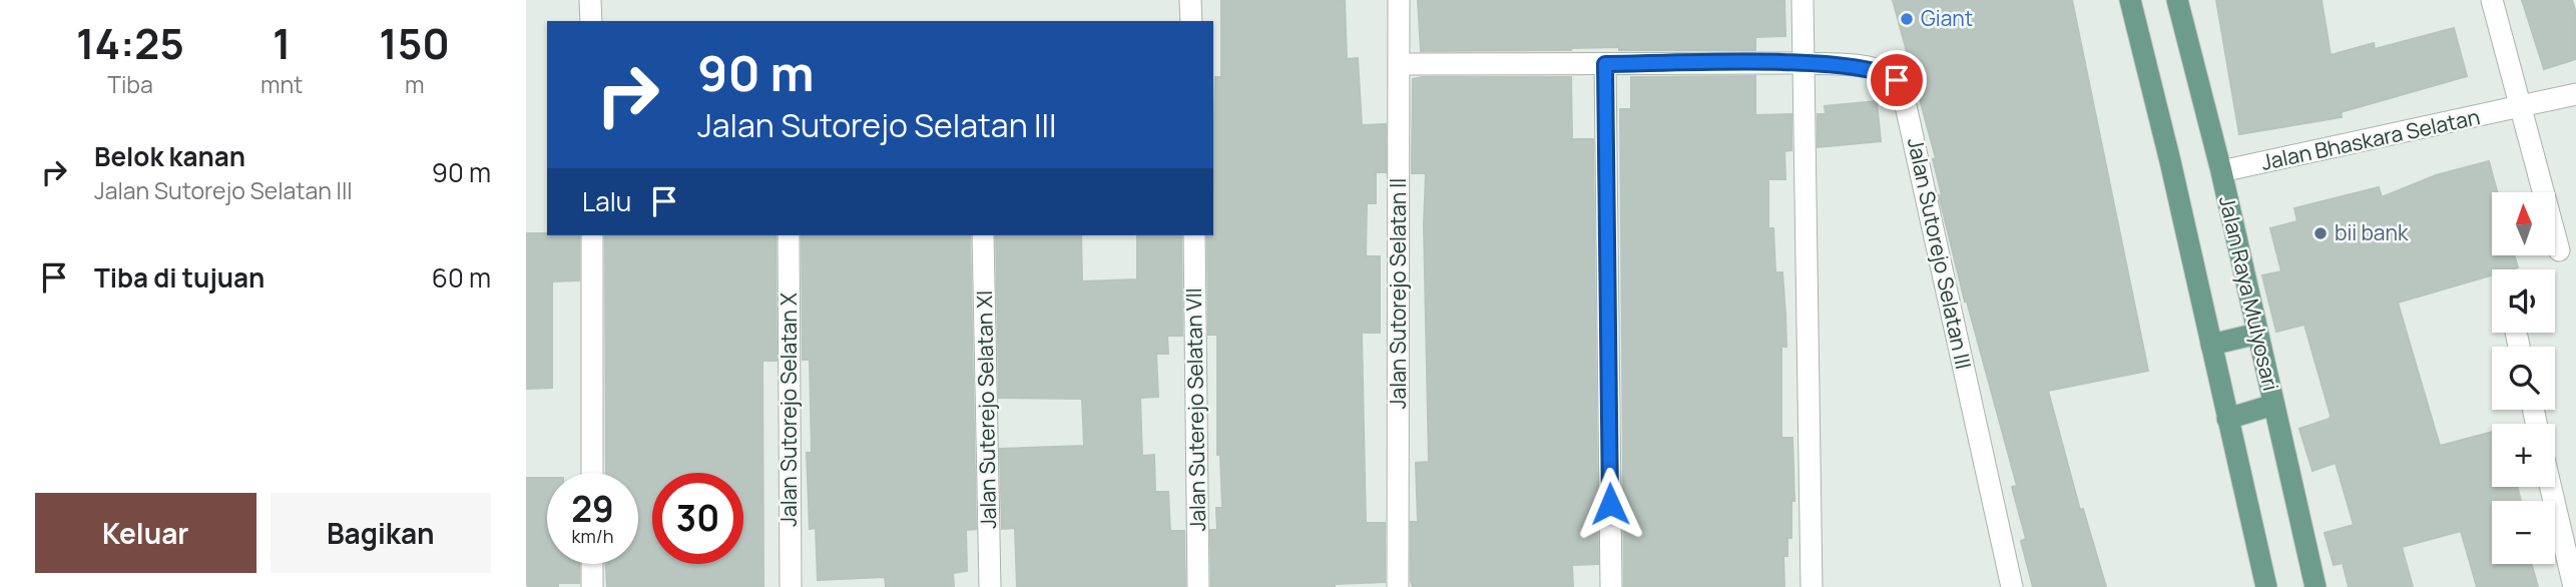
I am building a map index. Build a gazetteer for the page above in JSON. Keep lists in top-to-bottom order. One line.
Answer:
{"streets":{"main road":["Jalan Raya Mulyosari"],"street":["Jalan Bhaskara Selatan","Jalan Sutorejo Selatan III","Jalan Sutorejo Selatan II","Jalan Sutorejo Selatan X","Jalan Suterejo Selatan XI","Jalan Suterejo Selatan VII"]},"crossings":[["Jalan Bhaskara Selatan","Jalan Raya Mulyosari"],["Jalan Sutorejo Selatan III","Jalan Sutorejo Selatan II"]],"places":["Giant","bii bank"],"north":"top","page":{"eta":["14:25","Tiba","1","mnt","150","m"],"turn":["90 m","Jalan Sutorejo Selatan III"],"list":[{"name":"Belok kanan","note":"Jalan Sutorejo Selatan III","value":"90 m"},{"name":"Tiba di tujuan","value":"60 m"}],"then":"Lalu","map_buttons":["+","−"],"speed":"29 km/h","limit":"30","buttons":["Keluar","Bagikan"]}}
